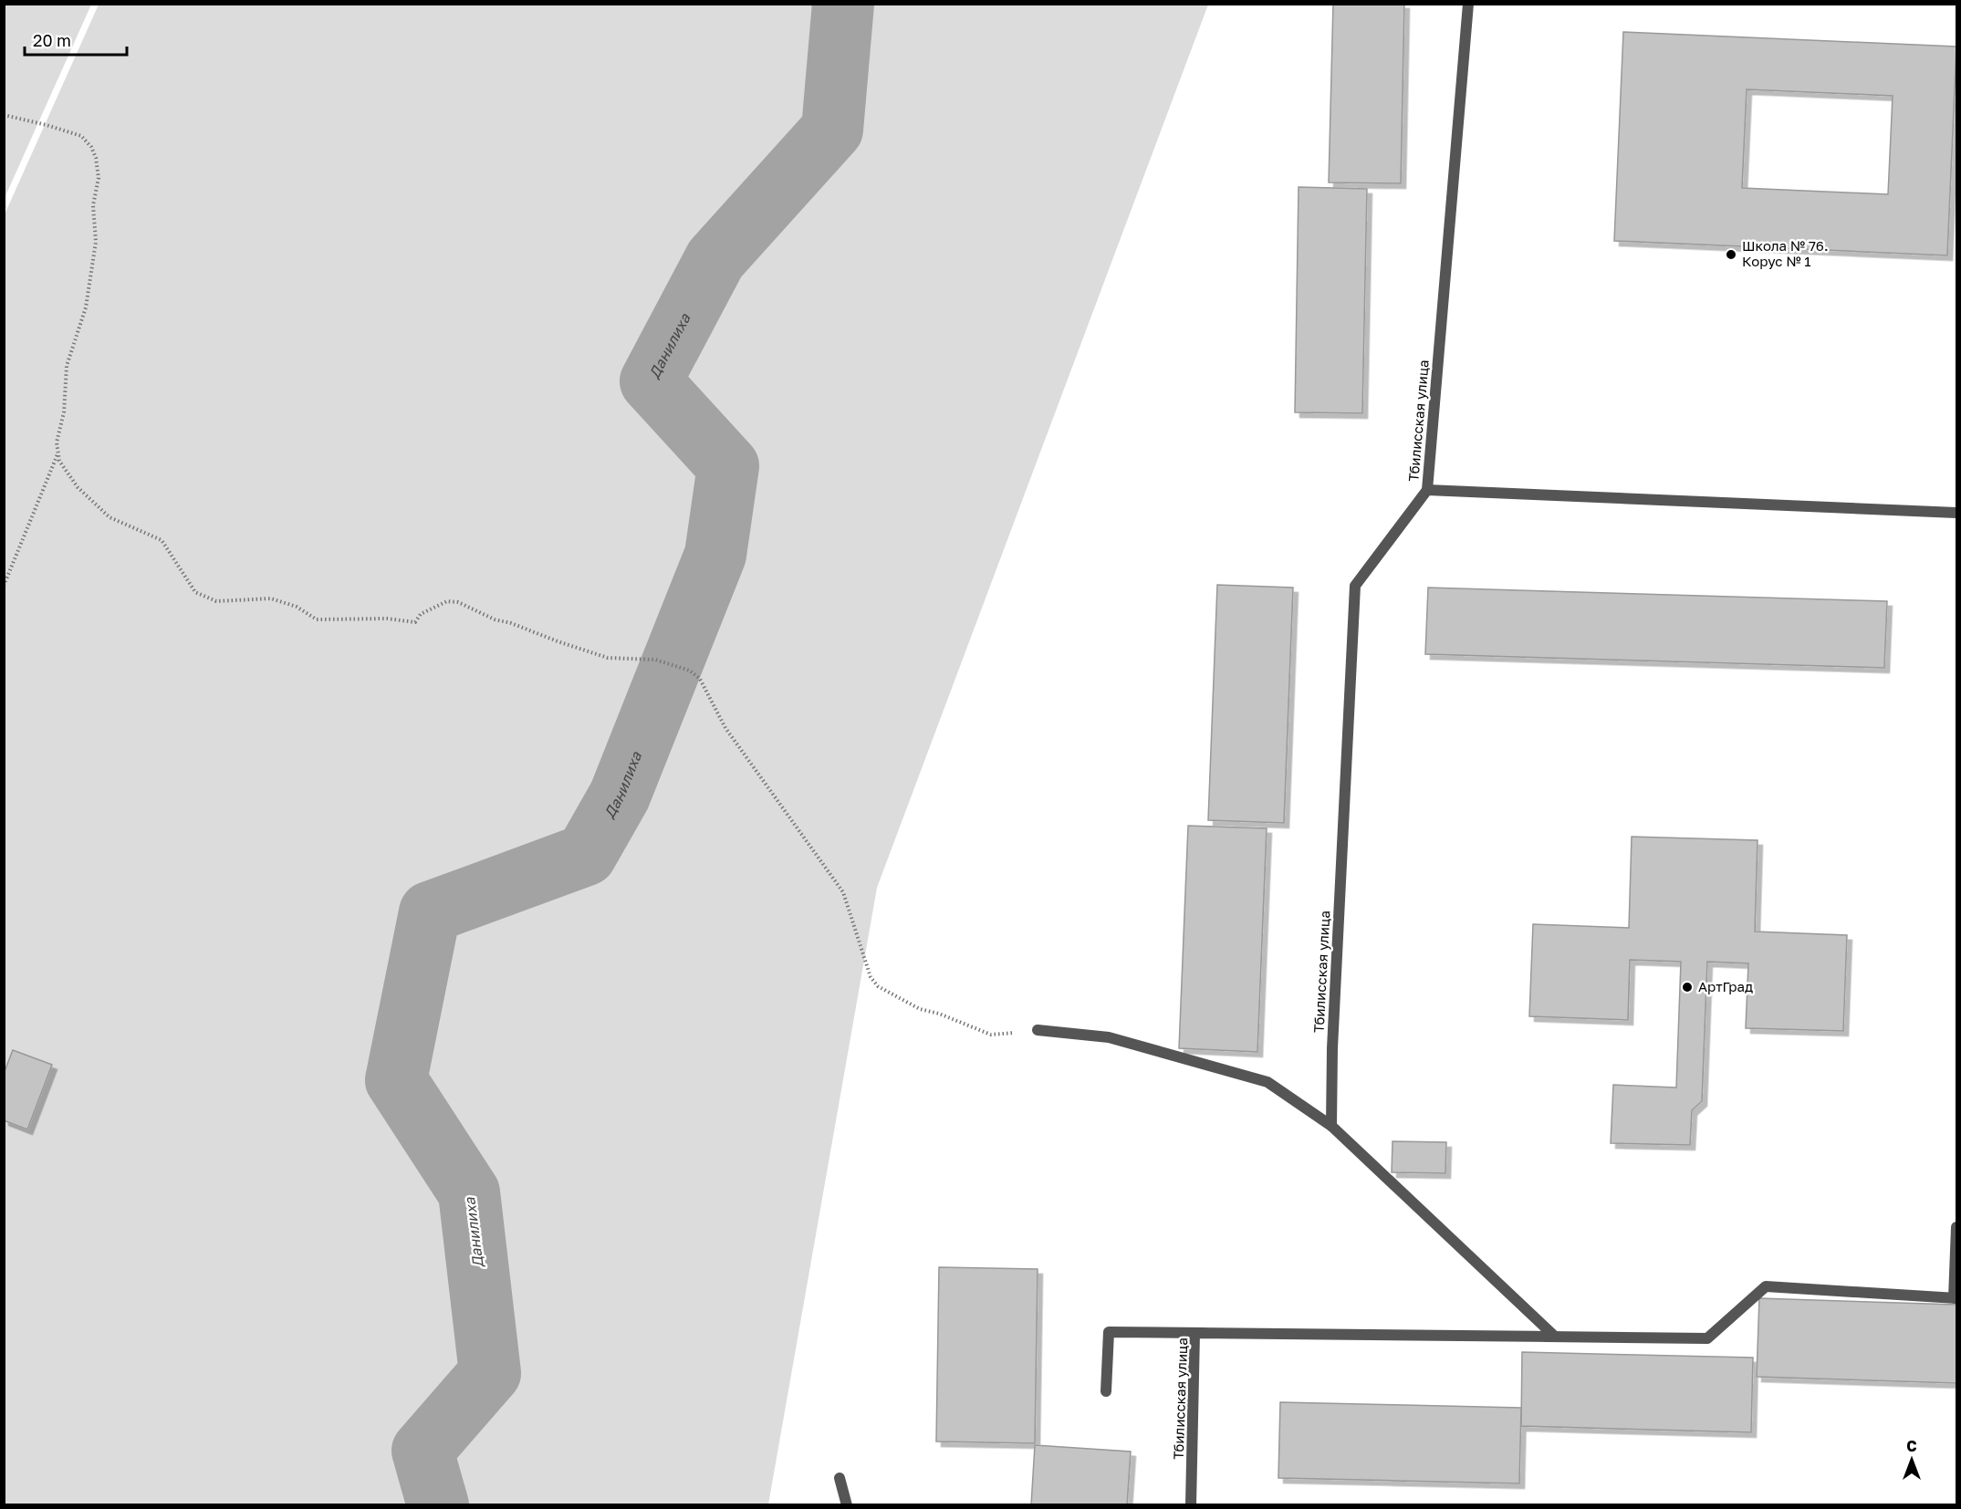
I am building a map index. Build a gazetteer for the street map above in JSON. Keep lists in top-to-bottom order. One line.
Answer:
{"streets":{"street":["Тбилисская улица"]},"water":["Данилиха"],"places":["Школа № 76. Корус № 1","АртГрад"],"scale_bar":"20 m","north":"top"}
